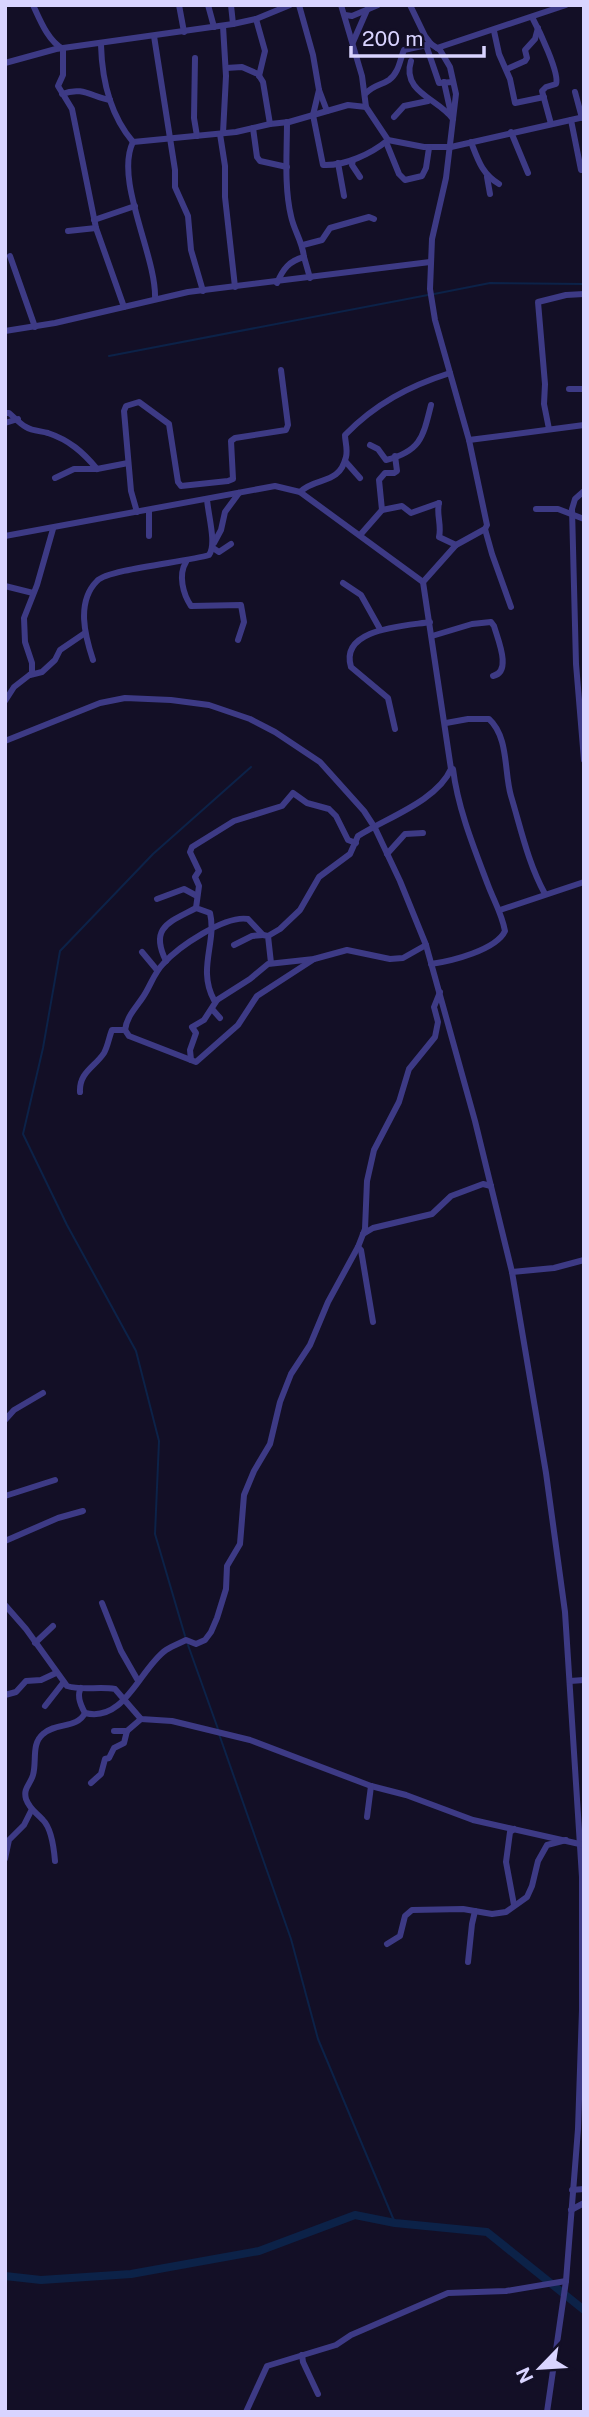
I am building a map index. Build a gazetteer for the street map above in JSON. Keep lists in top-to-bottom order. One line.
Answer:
{"scale_bar":"200 m","north":"bottom left"}
